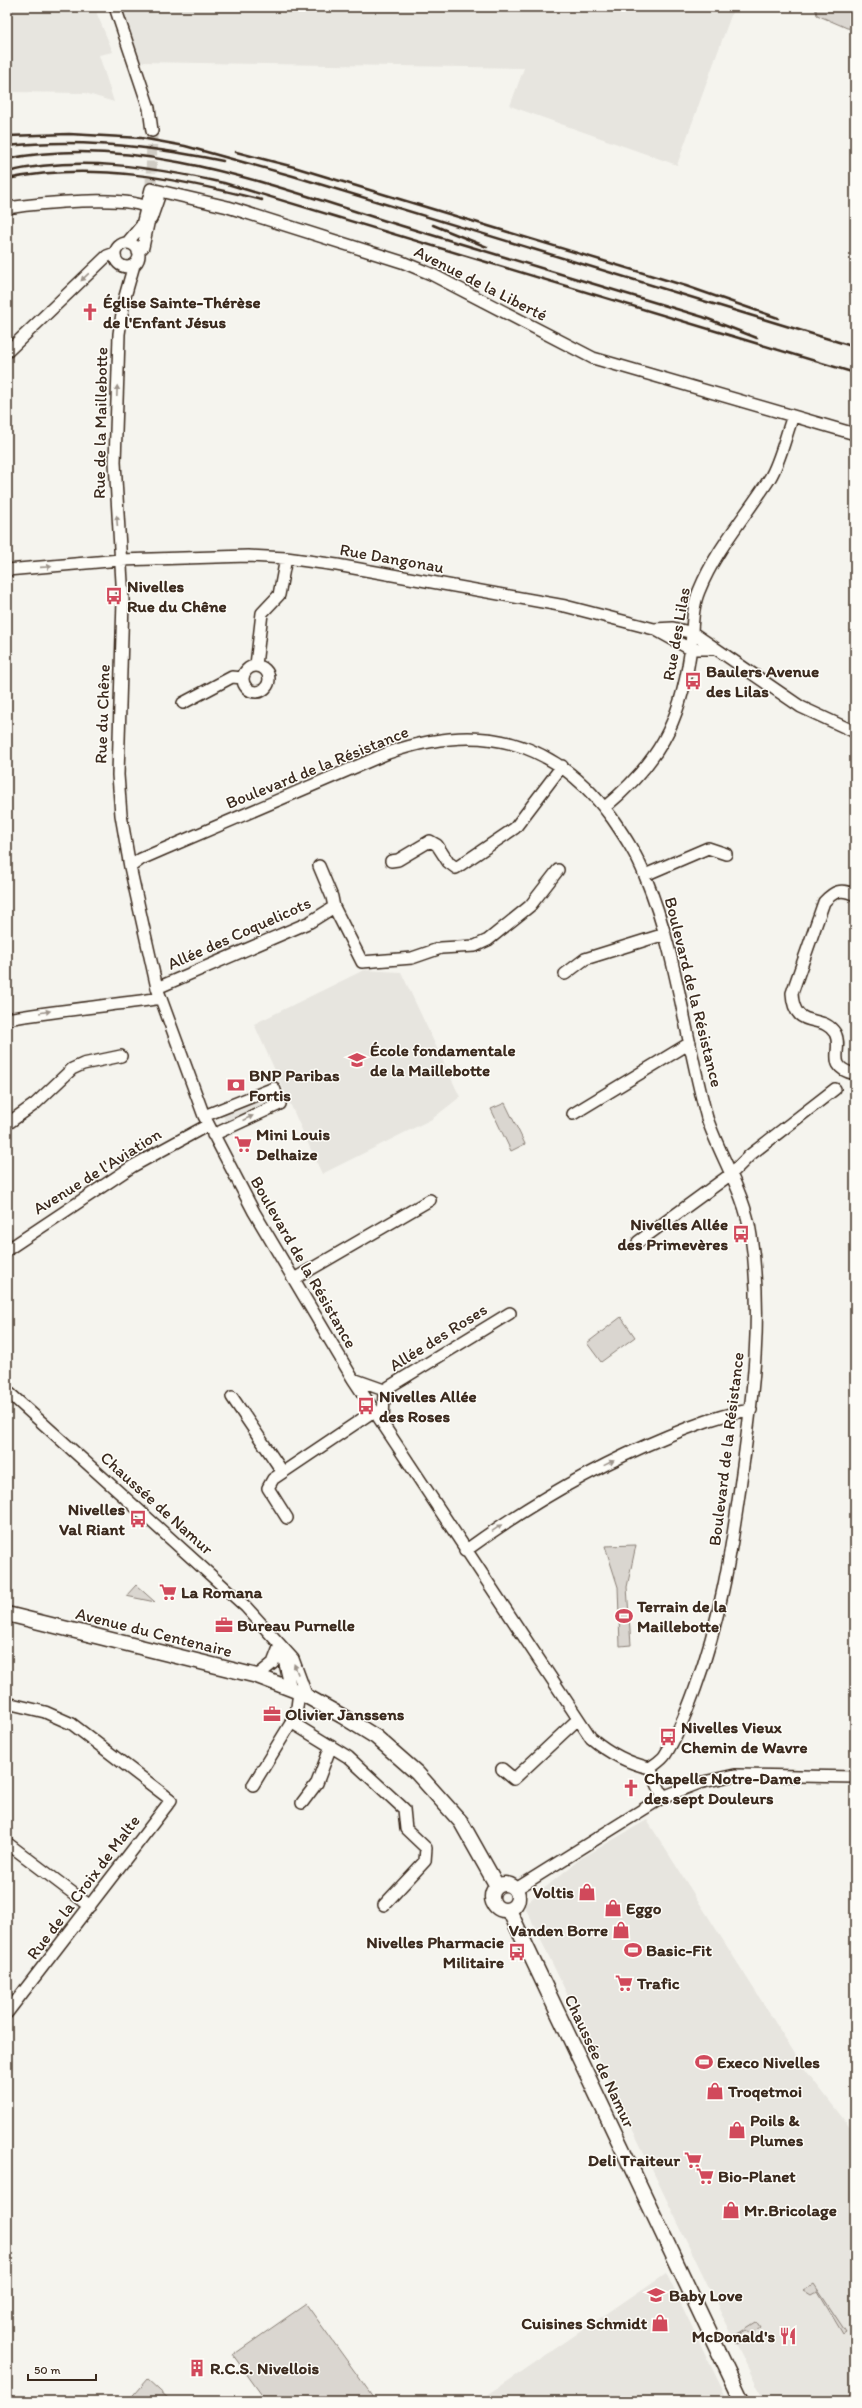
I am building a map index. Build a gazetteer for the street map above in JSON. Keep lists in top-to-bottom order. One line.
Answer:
{"streets":{"main road":["Chaussée de Namur","Avenue du Centenaire"],"street":["Avenue de la Liberté","Rue de la Maillebotte","Rue Dangonau","Rue des Lilas","Rue du Chêne","Boulevard de la Résistance","Allée des Coquelicots","Avenue de l'Aviation","Allée des Roses","Rue de la Croix de Malte"]},"crossings":[["Avenue de la Liberté","Rue des Lilas"],["Rue de la Maillebotte","Rue Dangonau"],["Rue de la Maillebotte","Rue du Chêne"],["Rue Dangonau","Rue des Lilas"],["Rue Dangonau","Rue du Chêne"],["Rue des Lilas","Boulevard de la Résistance"],["Rue du Chêne","Boulevard de la Résistance"],["Boulevard de la Résistance","Allée des Coquelicots"],["Boulevard de la Résistance","Avenue de l'Aviation"],["Boulevard de la Résistance","Allée des Roses"],["Chaussée de Namur","Avenue du Centenaire"]],"one_way":["Rue de la Maillebotte"],"places":{"church":["Église Sainte-Thérèse de l'Enfant Jésus","Chapelle Notre-Dame des sept Douleurs"],"bus stop":["Nivelles Rue du Chêne","Baulers Avenue des Lilas","Nivelles Allée des Primevères","Nivelles Allée des Roses","Nivelles Val Riant","Nivelles Vieux Chemin de Wavre","Nivelles Pharmacie Militaire"],"school or university":["École fondamentale de la Maillebotte","Baby Love"],"bank":["BNP Paribas Fortis"],"supermarket":["Mini Louis Delhaize","La Romana","Trafic","Deli Traiteur","Bio-Planet"],"sports":["Terrain de la Maillebotte","Basic-Fit","Execo Nivelles"],"office":["Bureau Purnelle","Olivier Janssens"],"shop":["Voltis","Eggo","Vanden Borre","Troqetmoi","Poils & Plumes","Mr.Bricolage","Cuisines Schmidt"],"restaurant":["McDonald's"],"building":["R.C.S. Nivellois"]},"scale_bar":"50 m"}
